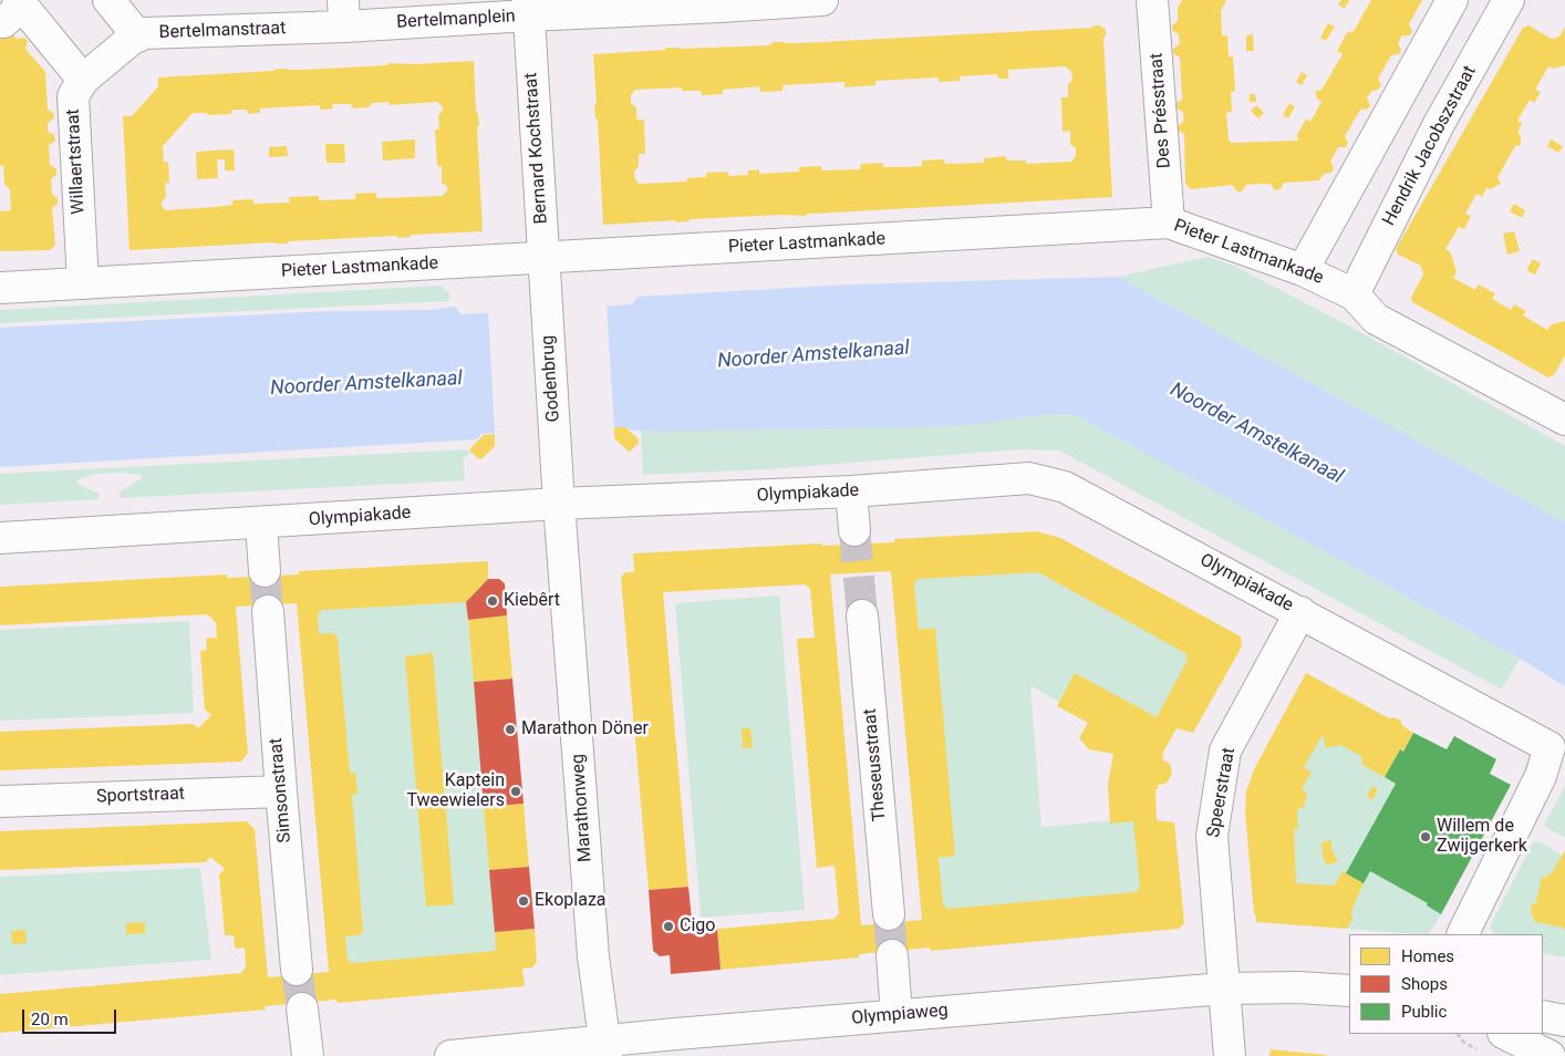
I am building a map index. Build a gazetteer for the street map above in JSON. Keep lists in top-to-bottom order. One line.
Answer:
{"streets":{"street":["Bertelmanplein","Bertelmanstraat","Des Présstraat","Hendrik Jacobszstraat","Bernard Kochstraat","Willaertstraat","Pieter Lastmankade","Godenbrug","Olympiakade","Theseusstraat","Simsonstraat","Speerstraat","Sportstraat","Marathonweg","Olympiaweg"]},"crossings":[["Bertelmanplein","Bertelmanstraat"],["Bertelmanplein","Bernard Kochstraat"],["Bertelmanstraat","Willaertstraat"],["Des Présstraat","Pieter Lastmankade"],["Hendrik Jacobszstraat","Pieter Lastmankade"],["Bernard Kochstraat","Pieter Lastmankade"],["Bernard Kochstraat","Godenbrug"],["Willaertstraat","Pieter Lastmankade"],["Godenbrug","Marathonweg"],["Olympiakade","Speerstraat"],["Olympiakade","Marathonweg"],["Simsonstraat","Sportstraat"],["Speerstraat","Olympiaweg"],["Marathonweg","Olympiaweg"]],"water":["Noorder Amstelkanaal"],"places":["Kiebêrt","Marathon Döner","Kaptein Tweewielers","Willem de Zwijgerkerk","Ekoplaza","Cigo"],"legend":["Homes","Shops","Public"],"scale_bar":"20 m"}
